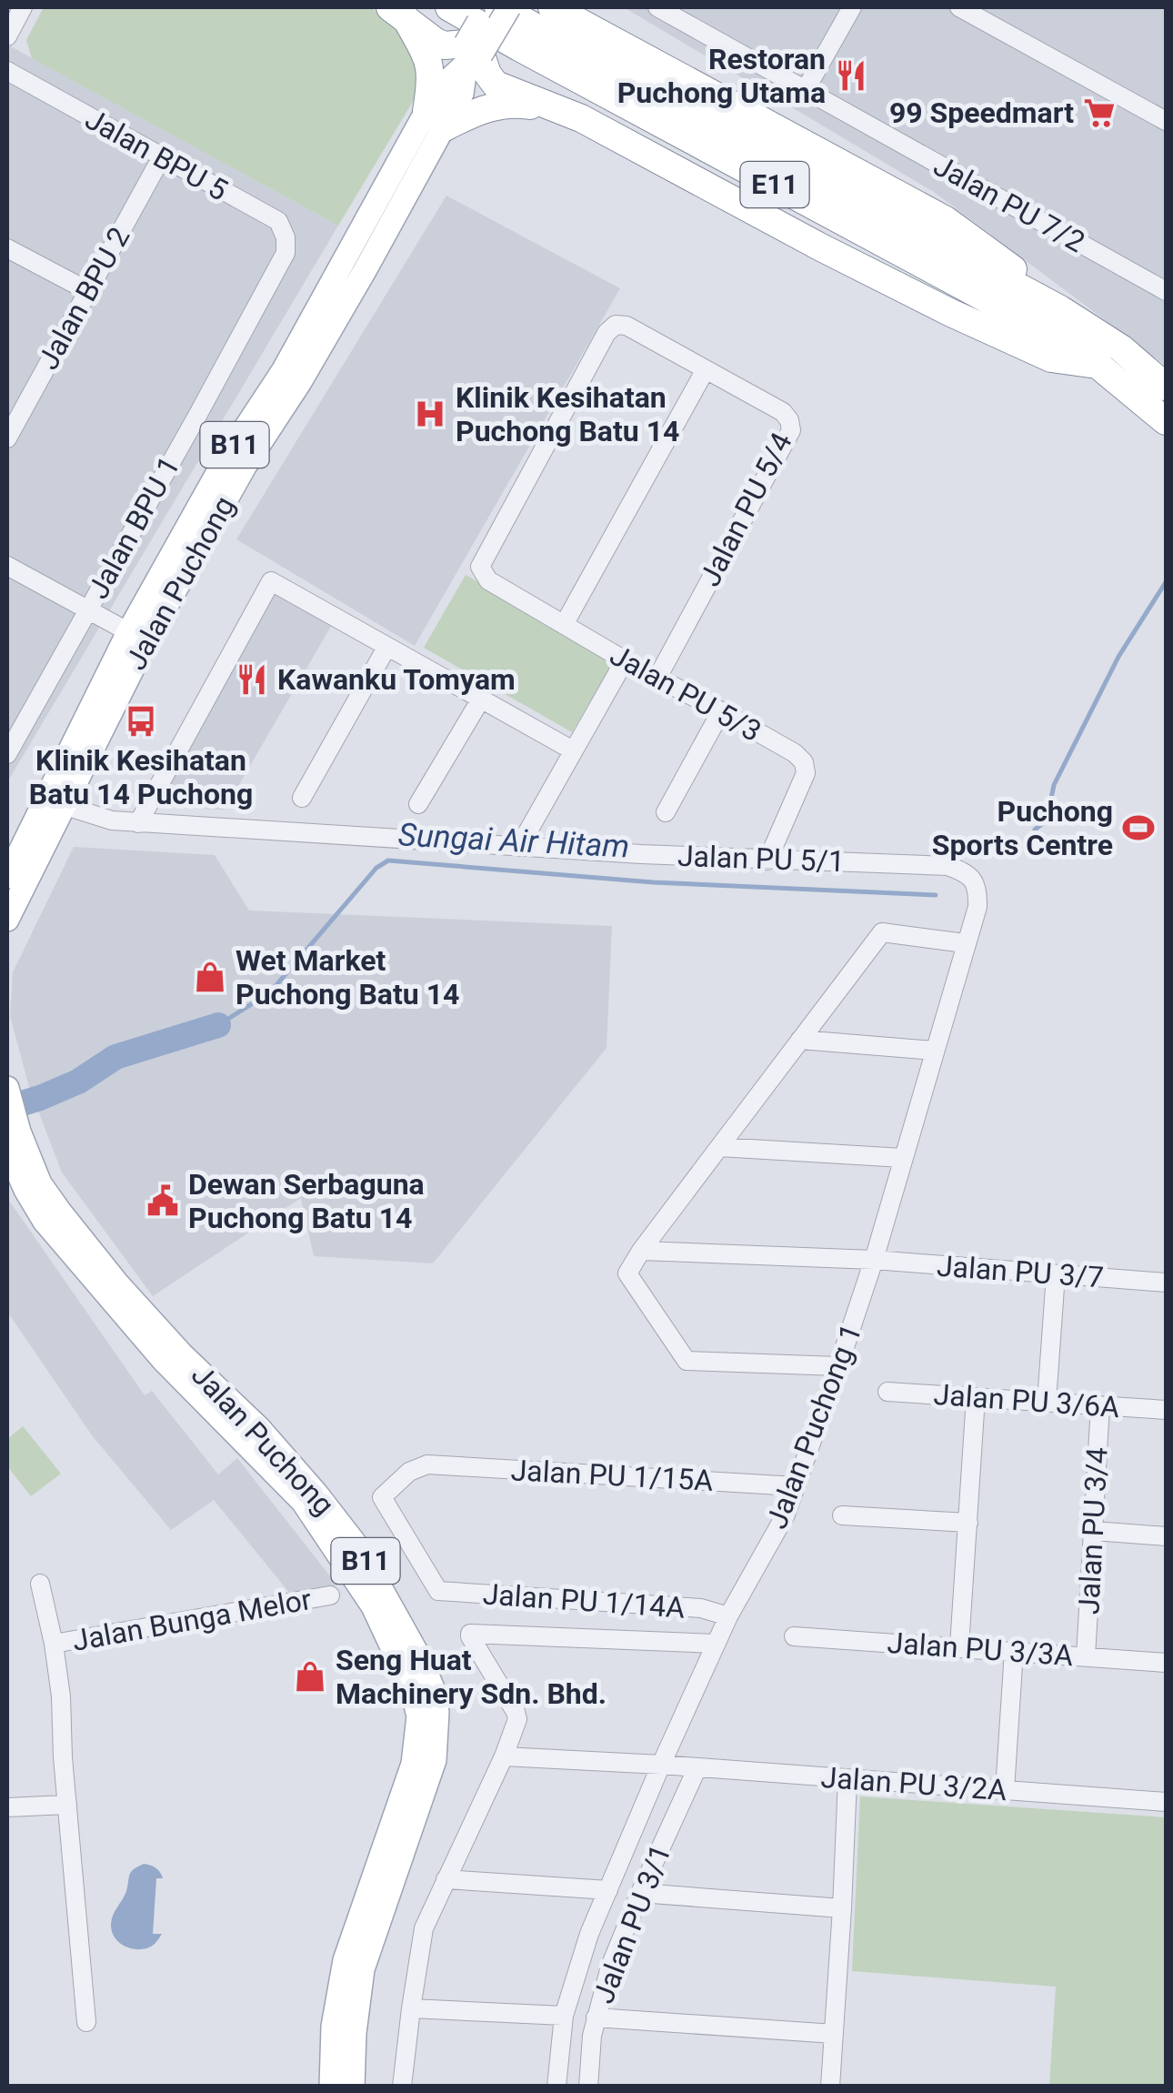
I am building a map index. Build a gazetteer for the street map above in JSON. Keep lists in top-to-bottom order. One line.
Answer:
{"streets":{"highway":["E11"],"main road":["B11","Jalan Puchong"],"street":["Jalan BPU 5","Jalan PU 7/2","Jalan BPU 2","Jalan PU 5/4","Jalan BPU 1","Jalan PU 5/3","Jalan PU 5/1","Jalan PU 3/7","Jalan PU 3/6A","Jalan Puchong 1","Jalan PU 1/15A","Jalan PU 3/4","Jalan PU 1/14A","Jalan Bunga Melor","Jalan PU 3/3A","Jalan PU 3/2A","Jalan PU 3/1"]},"crossings":[["Jalan BPU 5","Jalan BPU 2"],["Jalan BPU 5","Jalan BPU 1"],["Jalan PU 5/4","Jalan PU 5/3"],["Jalan Puchong","Jalan PU 5/1"],["Jalan PU 5/3","Jalan PU 5/1"],["Jalan PU 5/1","Jalan Puchong 1"],["Jalan PU 3/7","Jalan Puchong 1"],["Jalan PU 3/6A","Jalan PU 3/4"],["Jalan Puchong 1","Jalan PU 1/15A"],["Jalan Puchong 1","Jalan PU 1/14A"],["Jalan Puchong 1","Jalan PU 3/2A"],["Jalan PU 1/15A","Jalan PU 1/14A"],["Jalan PU 3/4","Jalan PU 3/3A"],["Jalan PU 3/2A","Jalan PU 3/1"]],"water":["Sungai Air Hitam"],"places":{"restaurant":["Restoran Puchong Utama","Kawanku Tomyam"],"supermarket":["99 Speedmart"],"hospital":["Klinik Kesihatan Puchong Batu 14"],"bus stop":["Klinik Kesihatan Batu 14 Puchong"],"sports":["Puchong Sports Centre"],"shop":["Wet Market Puchong Batu 14","Seng Huat Machinery Sdn. Bhd."],"public building":["Dewan Serbaguna Puchong Batu 14"]}}
